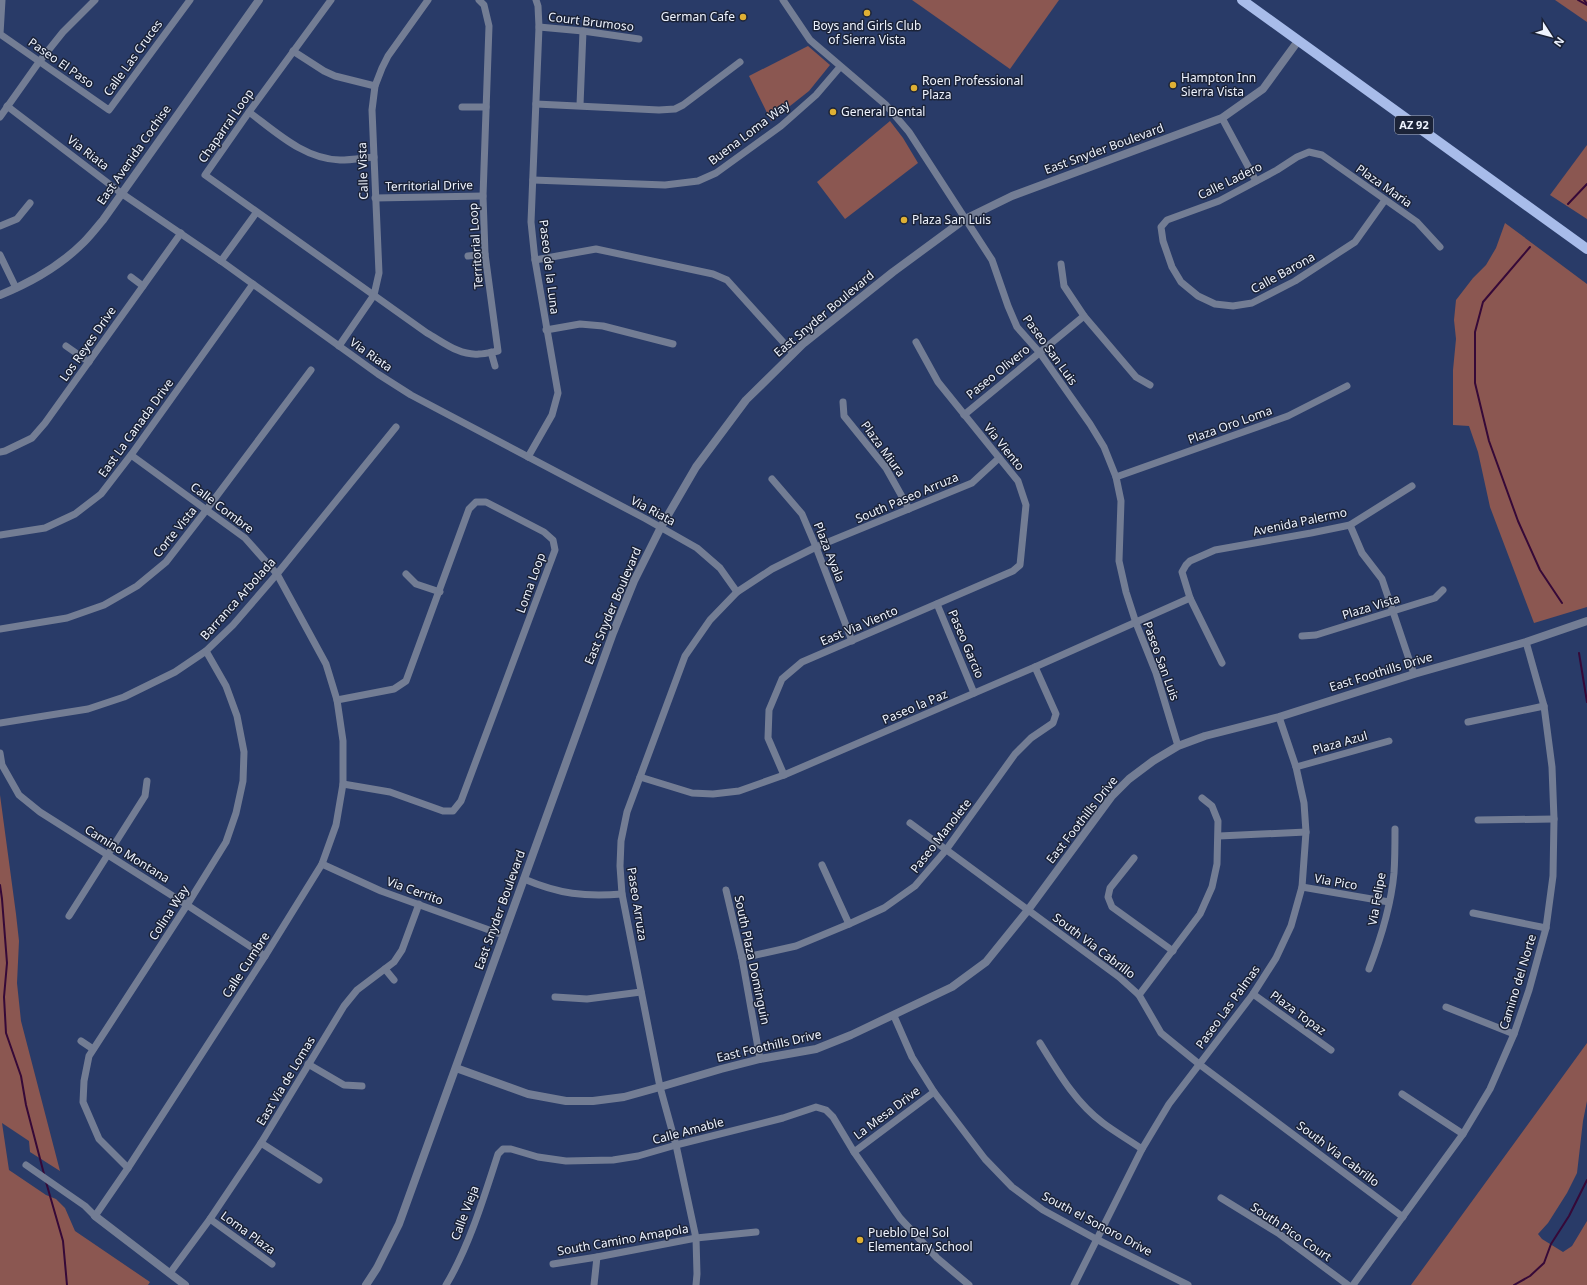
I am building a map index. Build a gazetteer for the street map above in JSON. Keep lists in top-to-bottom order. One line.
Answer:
{"streets":{"main road":["AZ 92"],"street":["Court Brumoso","Calle Las Cruces","Paseo El Paso","Chaparral Loop","Buena Loma Way","East Snyder Boulevard","Via Riata","East Avenida Cochise","Calle Vista","Calle Ladero","Territorial Drive","Plaza Maria","Territorial Loop","Paseo de la Luna","Calle Barona","Los Reyes Drive","Paseo San Luis","Paseo Olivero","Plaza Oro Loma","East La Canada Drive","Via Viento","Plaza Miura","South Paseo Arruza","Calle Combre","Avenida Palermo","Corte Vista","Plaza Ayala","Loma Loop","Barranca Arbolada","Plaza Vista","East Via Viento","Paseo Garcio","East Foothills Drive","Paseo la Paz","Plaza Azul","Paseo Manolete","Camino Montana","Via Pico","Via Cerrito","Via Felipe","Paseo Arruza","Colina Way","South Via Cabrillo","South Plaza Dominguin","Calle Cumbre","Camino del Norte","Paseo Las Palmas","Plaza Topaz","East Via de Lomas","La Mesa Drive","Calle Amable","Calle Vieja","South el Sonoro Drive","South Pico Court","Loma Plaza","South Camino Amapola"]},"crossings":[["Court Brumoso","Paseo de la Luna"],["Calle Las Cruces","Paseo El Paso"],["AZ 92","East Snyder Boulevard"],["Chaparral Loop","Calle Vista"],["Buena Loma Way","Paseo de la Luna"],["Buena Loma Way","Paseo San Luis"],["East Snyder Boulevard","Via Riata"],["East Snyder Boulevard","Paseo San Luis"],["East Snyder Boulevard","East Foothills Drive"],["East Snyder Boulevard","Via Cerrito"],["Via Riata","East Avenida Cochise"],["Via Riata","Calle Vista"],["Via Riata","Paseo de la Luna"],["Via Riata","Los Reyes Drive"],["Via Riata","East La Canada Drive"],["Via Riata","Paseo Arruza"],["Calle Vista","Territorial Drive"],["Calle Ladero","Plaza Maria"],["Calle Ladero","Calle Barona"],["Territorial Drive","Territorial Loop"],["Plaza Maria","Calle Barona"],["Paseo San Luis","Paseo Olivero"],["Paseo San Luis","Plaza Oro Loma"],["Paseo San Luis","East Foothills Drive"],["Paseo San Luis","Paseo la Paz"],["Paseo Olivero","Via Viento"],["East La Canada Drive","Calle Combre"],["Via Viento","South Paseo Arruza"],["Via Viento","East Via Viento"],["Plaza Miura","South Paseo Arruza"],["South Paseo Arruza","Plaza Ayala"],["South Paseo Arruza","Paseo Arruza"],["Calle Combre","Corte Vista"],["Calle Combre","Loma Loop"],["Calle Combre","Barranca Arbolada"],["Calle Combre","Calle Cumbre"],["Avenida Palermo","Paseo la Paz"],["Plaza Ayala","East Via Viento"],["Plaza Ayala","Paseo Arruza"],["Loma Loop","Calle Cumbre"],["Barranca Arbolada","Colina Way"],["East Via Viento","Paseo Garcio"],["East Via Viento","Paseo la Paz"],["Paseo Garcio","Paseo la Paz"],["East Foothills Drive","Paseo Arruza"],["East Foothills Drive","South Via Cabrillo"],["East Foothills Drive","South Plaza Dominguin"],["East Foothills Drive","Camino del Norte"],["East Foothills Drive","Paseo Las Palmas"],["East Foothills Drive","South el Sonoro Drive"],["Paseo la Paz","Paseo Manolete"],["Paseo la Paz","Paseo Arruza"],["Plaza Azul","Paseo Las Palmas"],["Paseo Manolete","South Via Cabrillo"],["Paseo Manolete","South Plaza Dominguin"],["Camino Montana","Colina Way"],["Camino Montana","Calle Cumbre"],["Via Pico","Via Felipe"],["Via Pico","Paseo Las Palmas"],["Via Cerrito","Calle Cumbre"],["Via Cerrito","East Via de Lomas"],["Paseo Arruza","Calle Amable"],["Paseo Arruza","South Camino Amapola"],["Colina Way","Calle Cumbre"],["South Via Cabrillo","Camino del Norte"],["South Via Cabrillo","Paseo Las Palmas"],["Paseo Las Palmas","Plaza Topaz"],["Paseo Las Palmas","South el Sonoro Drive"],["East Via de Lomas","Loma Plaza"],["La Mesa Drive","Calle Amable"],["La Mesa Drive","South el Sonoro Drive"],["Calle Amable","Calle Vieja"]],"places":["Boys and Girls Club of Sierra Vista","German Cafe","Hampton Inn Sierra Vista","Roen Professional Plaza","General Dental","Plaza San Luis","Pueblo Del Sol Elementary School"],"north":"bottom right"}
